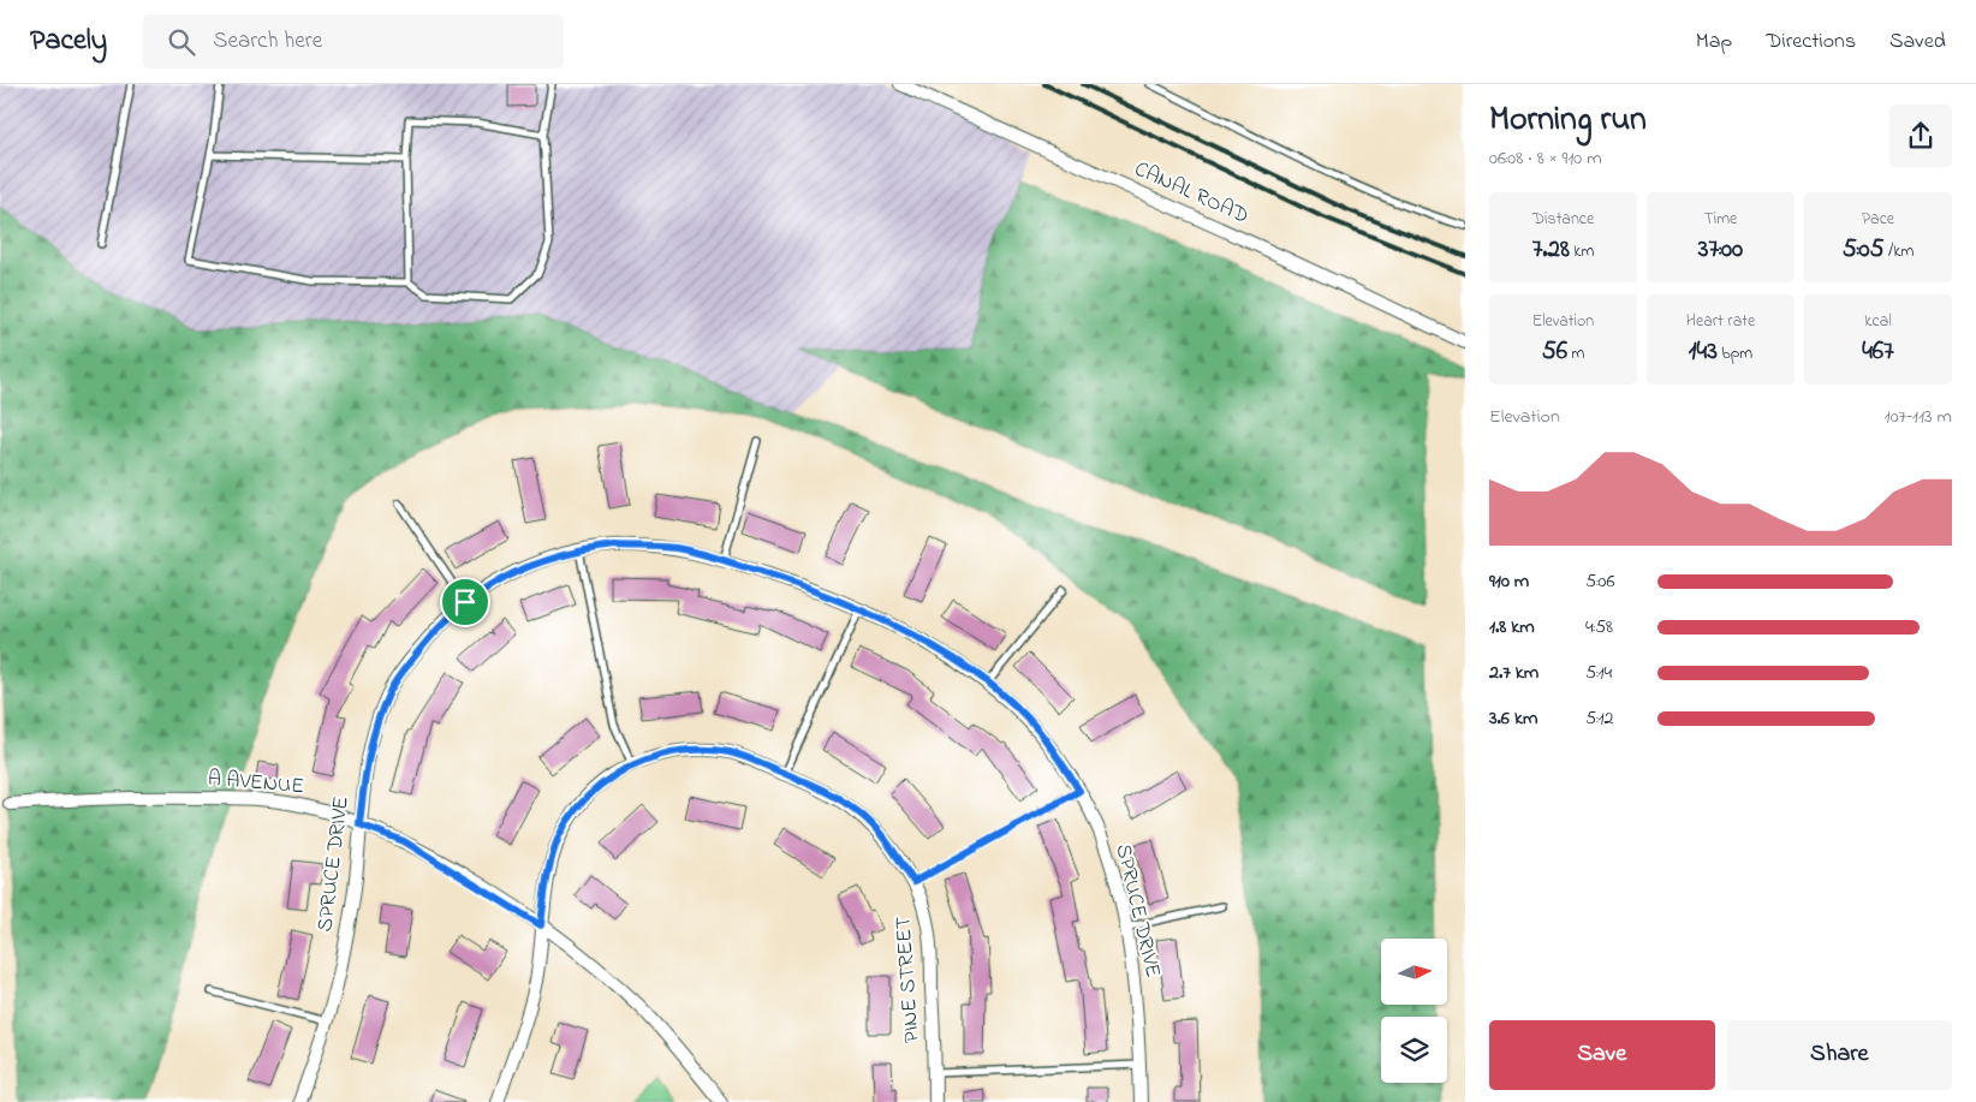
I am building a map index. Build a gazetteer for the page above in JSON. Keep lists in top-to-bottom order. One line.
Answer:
{"streets":{"street":["CANAL ROAD","A AVENUE","SPRUCE DRIVE","PINE STREET"]},"crossings":[["A AVENUE","SPRUCE DRIVE"],["A AVENUE","PINE STREET"]],"north":"right","page":{"header":"Pacely","search":"Search here","nav":["Map","Directions","Saved"],"heading":["Morning run","06:08 · 8 × 910 m"],"stats":[["Distance","7.28 km"],["Time","37:00"],["Pace","5:05 /km"],["Elevation","56 m"],["Heart rate","143 bpm"],["kcal","467"]],"chart":["Elevation","107–113 m"],"list":[{"name":"910 m","note":"5:06"},{"name":"1.8 km","note":"4:58"},{"name":"2.7 km","note":"5:14"},{"name":"3.6 km","note":"5:12"}],"buttons":["Save","Share"]}}
